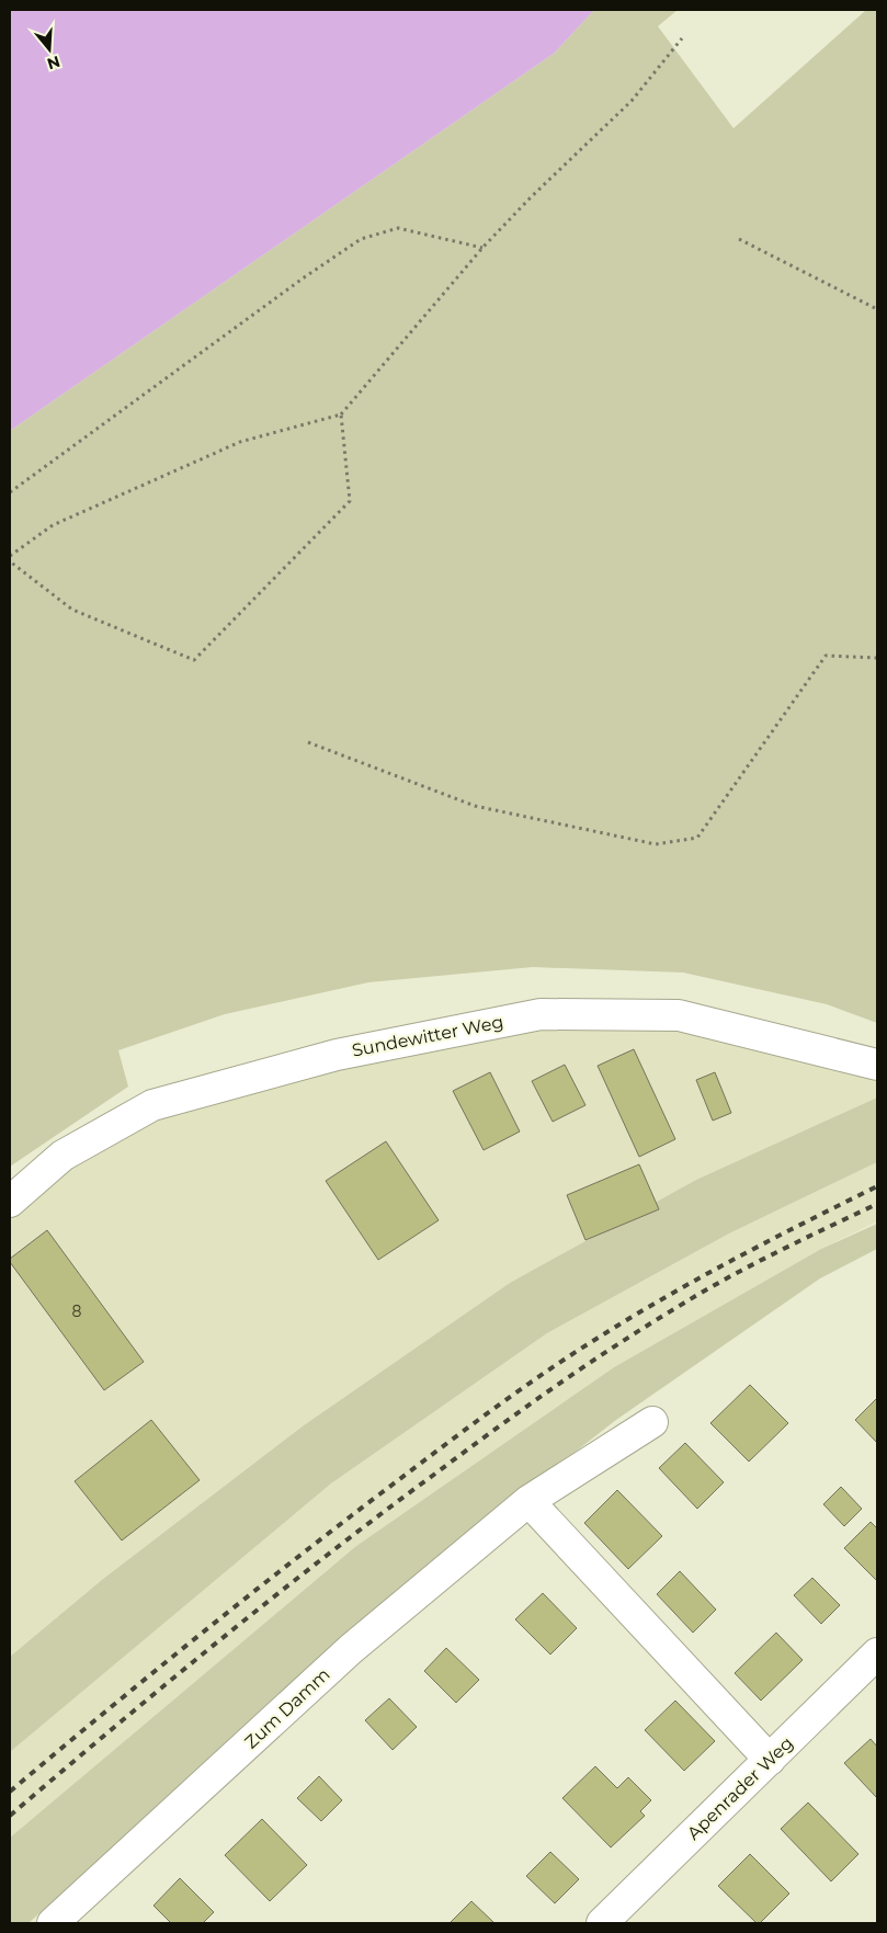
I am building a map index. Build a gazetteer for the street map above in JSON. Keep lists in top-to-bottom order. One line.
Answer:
{"streets":{"street":["Sundewitter Weg","Zum Damm","Apenrader Weg"]},"house_numbers":["8"],"north":"bottom"}
